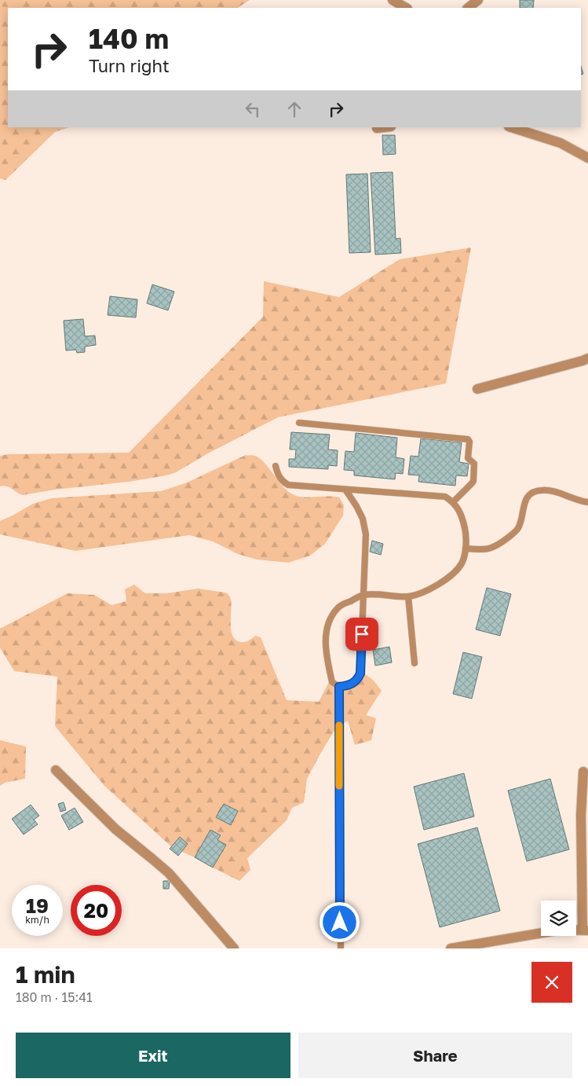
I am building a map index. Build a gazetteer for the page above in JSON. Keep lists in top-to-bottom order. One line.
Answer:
{"page":{"turn":["140 m","Turn right"],"speed":"19 km/h","limit":"20","heading":["1 min","180 m · 15:41"],"buttons":["Exit","Share"]}}
